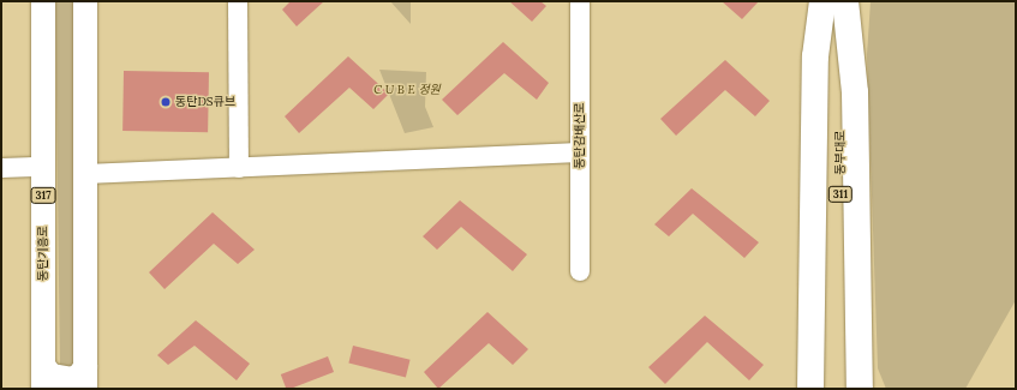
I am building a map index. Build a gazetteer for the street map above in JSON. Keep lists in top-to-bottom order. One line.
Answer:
{"streets":{"highway":["동부대로","311"],"main road":["317","동탄기흥로"],"street":["동탄감배산로"]},"parks":["C U B E 정원"],"places":["동탄DS큐브"]}
